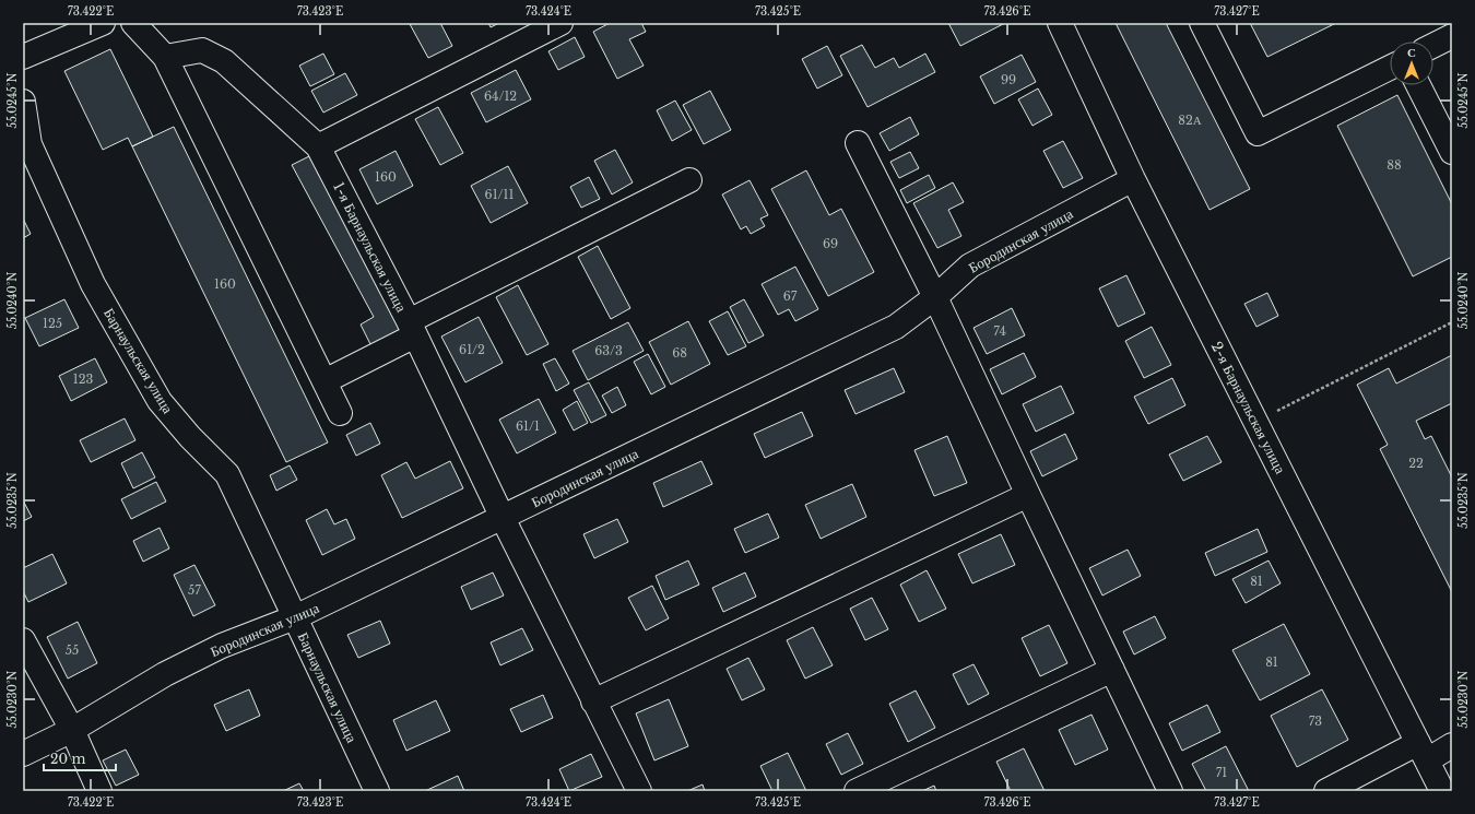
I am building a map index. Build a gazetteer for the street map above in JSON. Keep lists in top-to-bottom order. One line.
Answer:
{"streets":{"street":["Бородинская улица","1-я Барнаульская улица","Барнаульская улица","2-я Барнаульская улица"]},"crossings":[["Бородинская улица","1-я Барнаульская улица"],["Бородинская улица","Барнаульская улица"],["Бородинская улица","2-я Барнаульская улица"]],"house_numbers":["99","64/12","82А","88","160","61/11","69","160","67","125","74","61/2","63/3","68","123","61/1","22","81","57","55","81","73","71"],"scale_bar":"20 m","north":"top","coordinates":["73.422°E","73.423°E","73.424°E","73.425°E","73.426°E","73.427°E","55.0245°N","55.0240°N","55.0235°N","55.0230°N"]}
